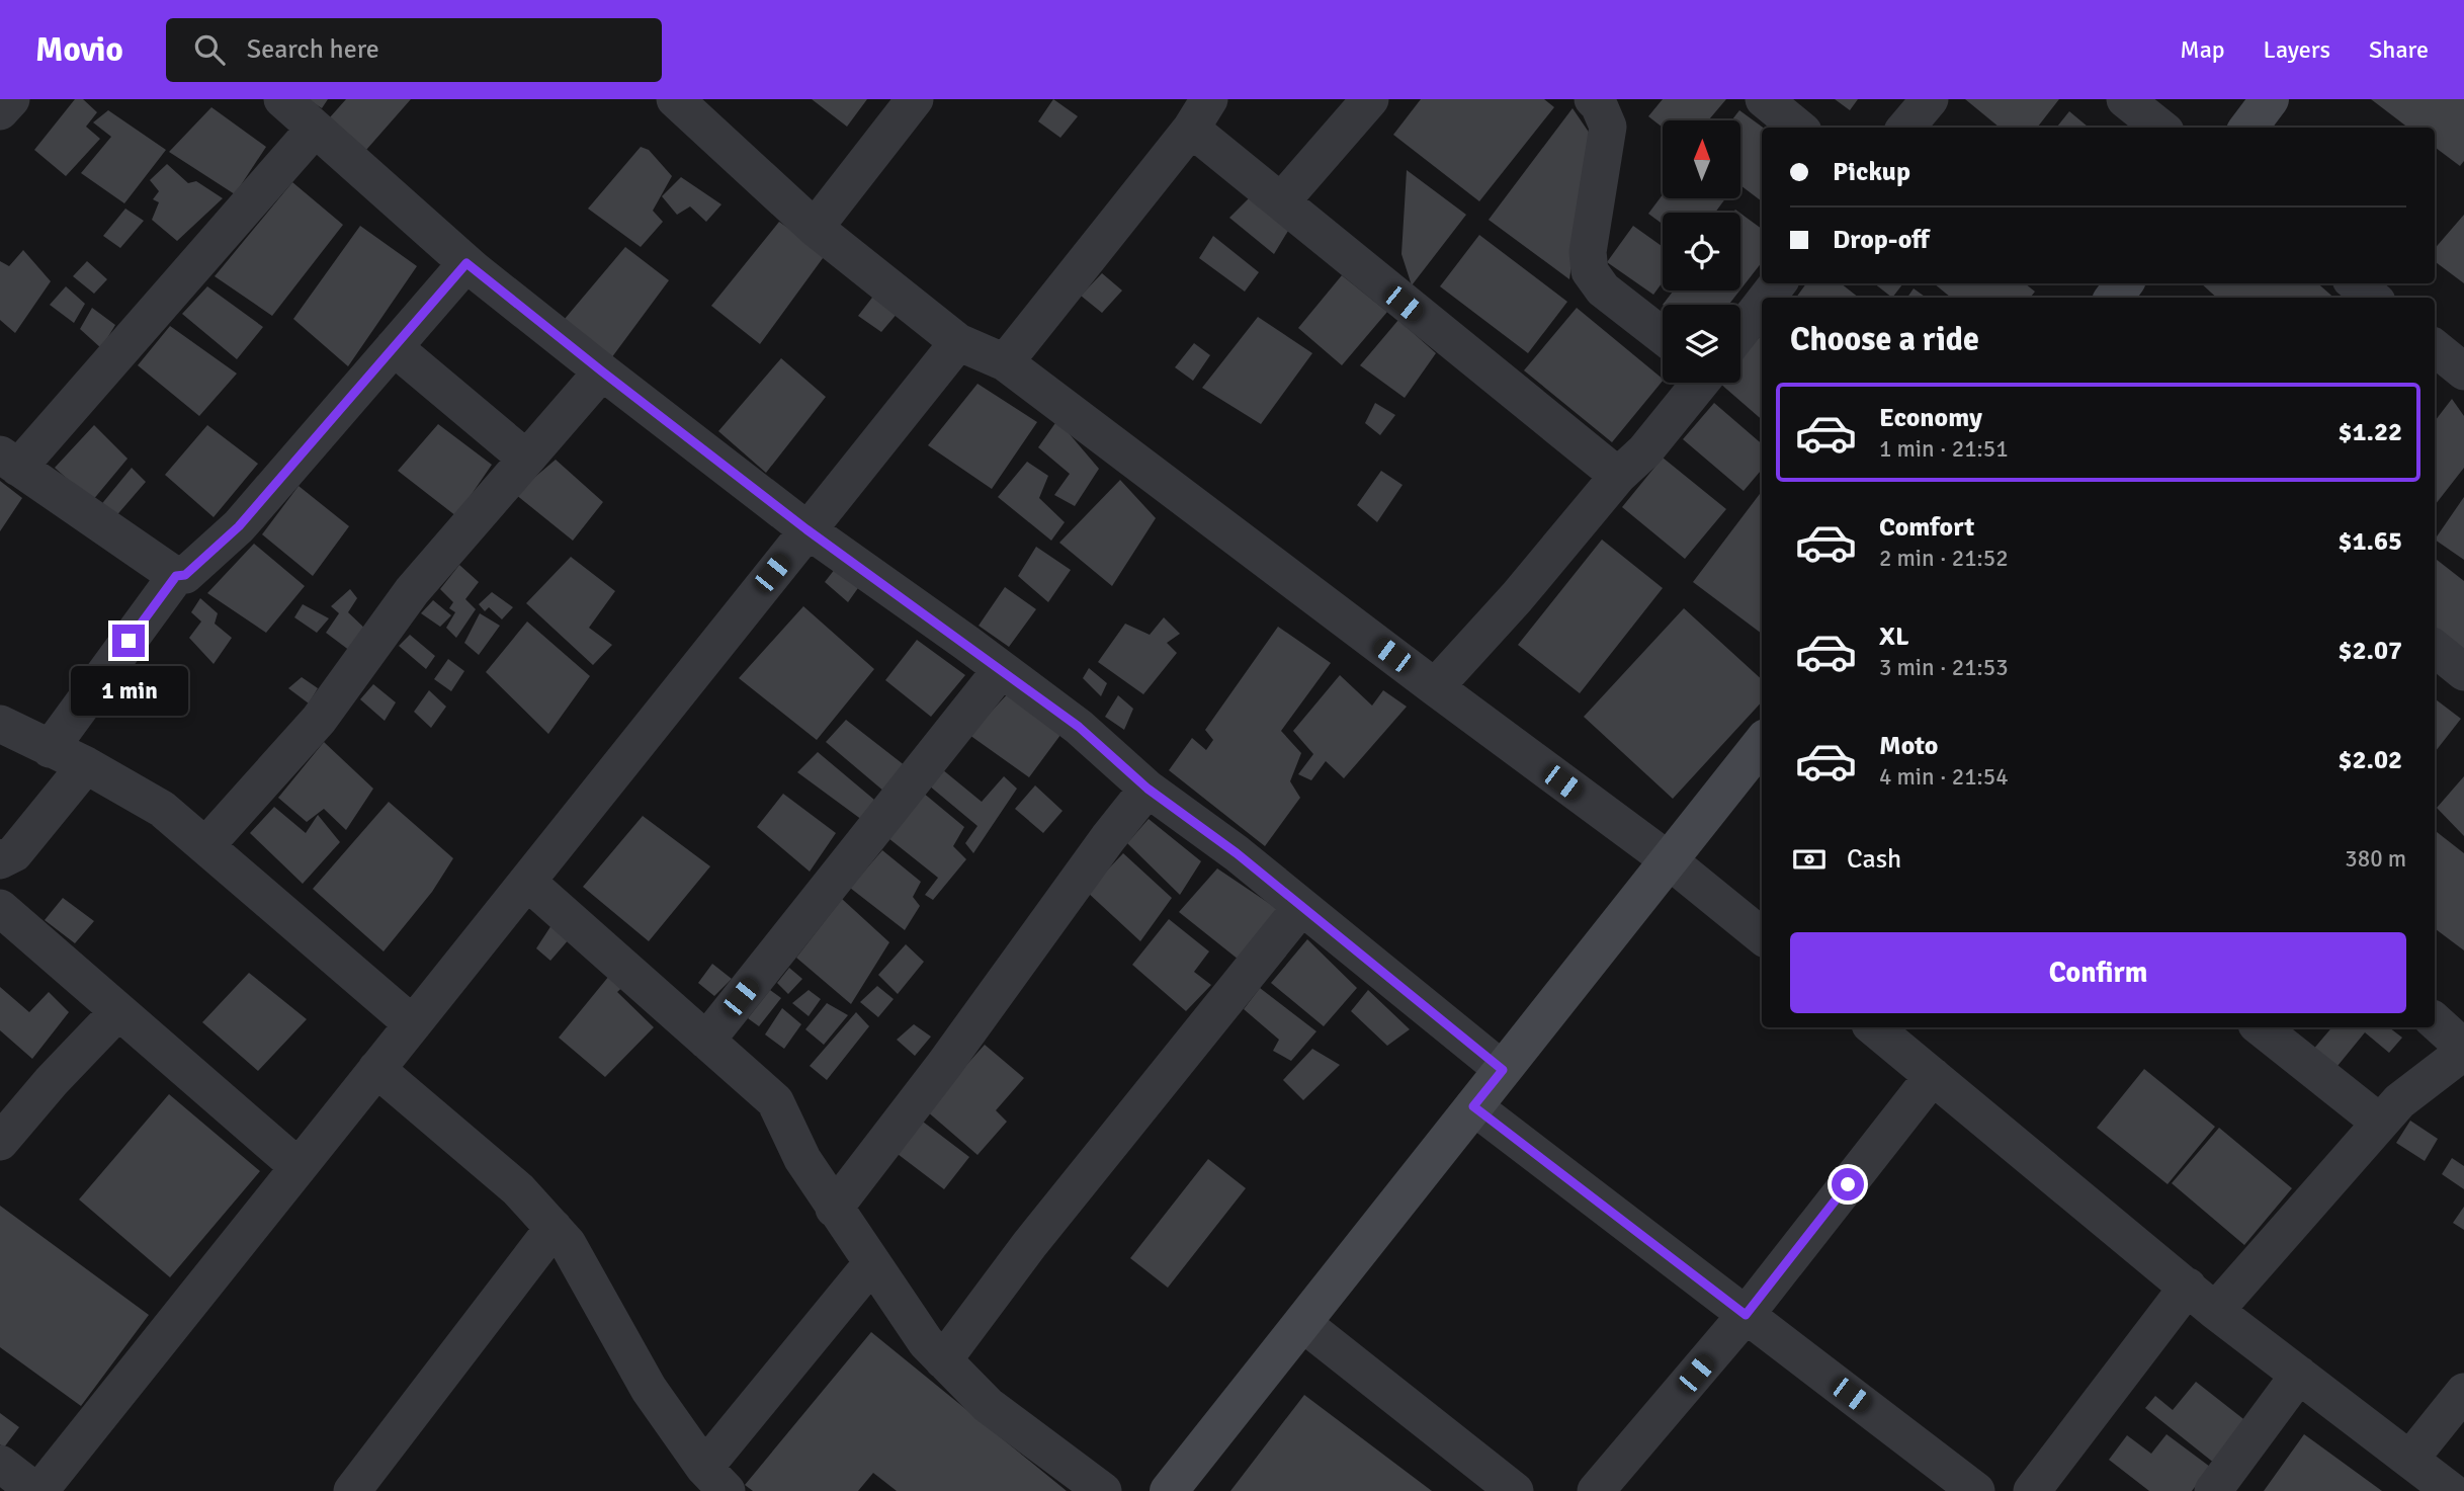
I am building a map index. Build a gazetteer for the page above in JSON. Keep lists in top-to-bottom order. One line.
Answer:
{"north":"top","page":{"header":"Movio","search":"Search here","nav":["Map","Layers","Share"],"banner":["Pickup","Drop-off"],"heading":"Choose a ride","list":[{"name":"Economy","note":"1 min · 21:51","value":"$1.22"},{"name":"Comfort","note":"2 min · 21:52","value":"$1.65"},{"name":"XL","note":"3 min · 21:53","value":"$2.07"},{"name":"Moto","note":"4 min · 21:54","value":"$2.02"}],"bubble":"1 min","pay":["Cash","380 m"],"buttons":"Confirm"}}
